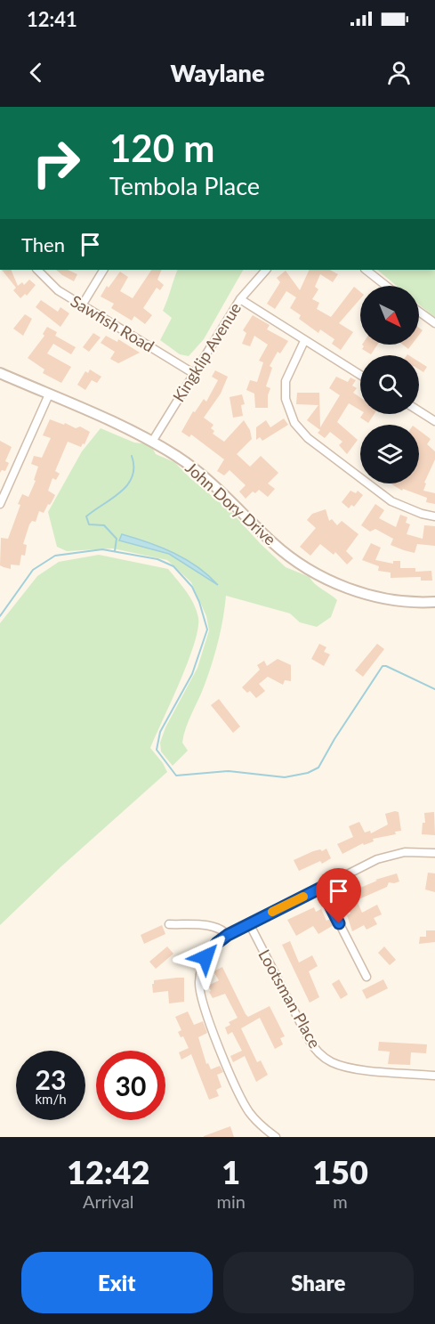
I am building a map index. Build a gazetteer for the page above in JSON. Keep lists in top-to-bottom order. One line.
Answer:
{"streets":{"street":["Sawfish Road","Kingklip Avenue","John Dory Drive","Lootsman Place"]},"crossings":[["Sawfish Road","Kingklip Avenue"],["Kingklip Avenue","John Dory Drive"]],"north":"bottom right","page":{"status":"12:41","header":"Waylane","turn":["120 m","Tembola Place"],"then":"Then","speed":"23 km/h","limit":"30","eta":["12:42","Arrival","1","min","150","m"],"buttons":["Exit","Share"]}}
